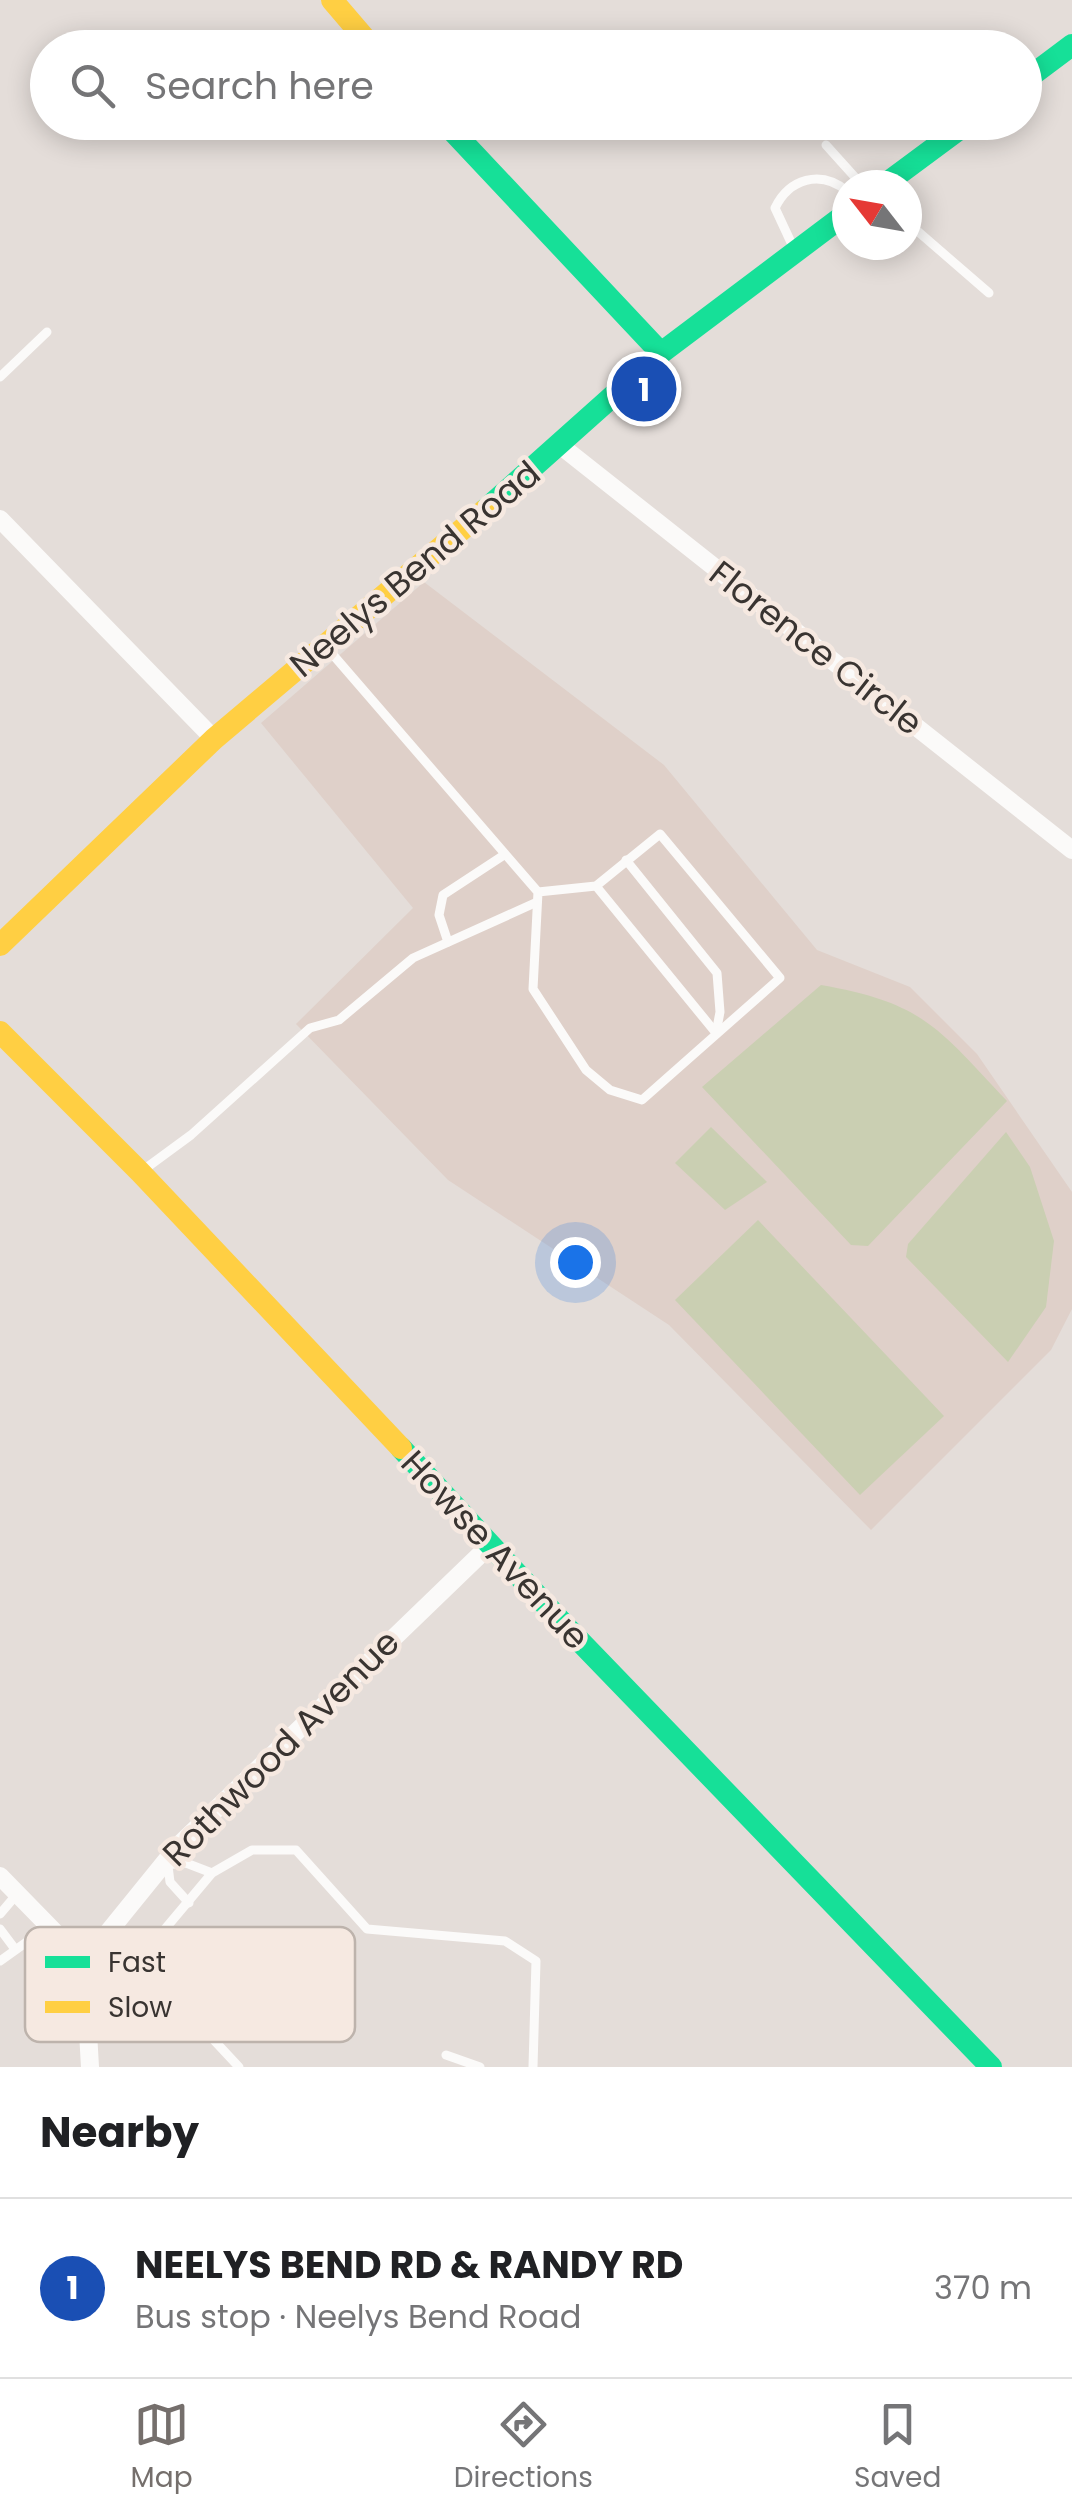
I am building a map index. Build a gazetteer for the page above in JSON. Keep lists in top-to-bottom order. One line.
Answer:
{"streets":{"street":["Neelys Bend Road","Florence Circle","Howse Avenue","Rothwood Avenue"]},"crossings":[["Neelys Bend Road","Florence Circle"],["Howse Avenue","Rothwood Avenue"]],"legend":["Fast","Slow"],"north":"top left","page":{"search":"Search here","pins":"1","heading":"Nearby","list":[{"mark":"1","name":"NEELYS BEND RD & RANDY RD","note":"Bus stop · Neelys Bend Road","value":"370 m"}],"nav":["Map","Directions","Saved"]}}
